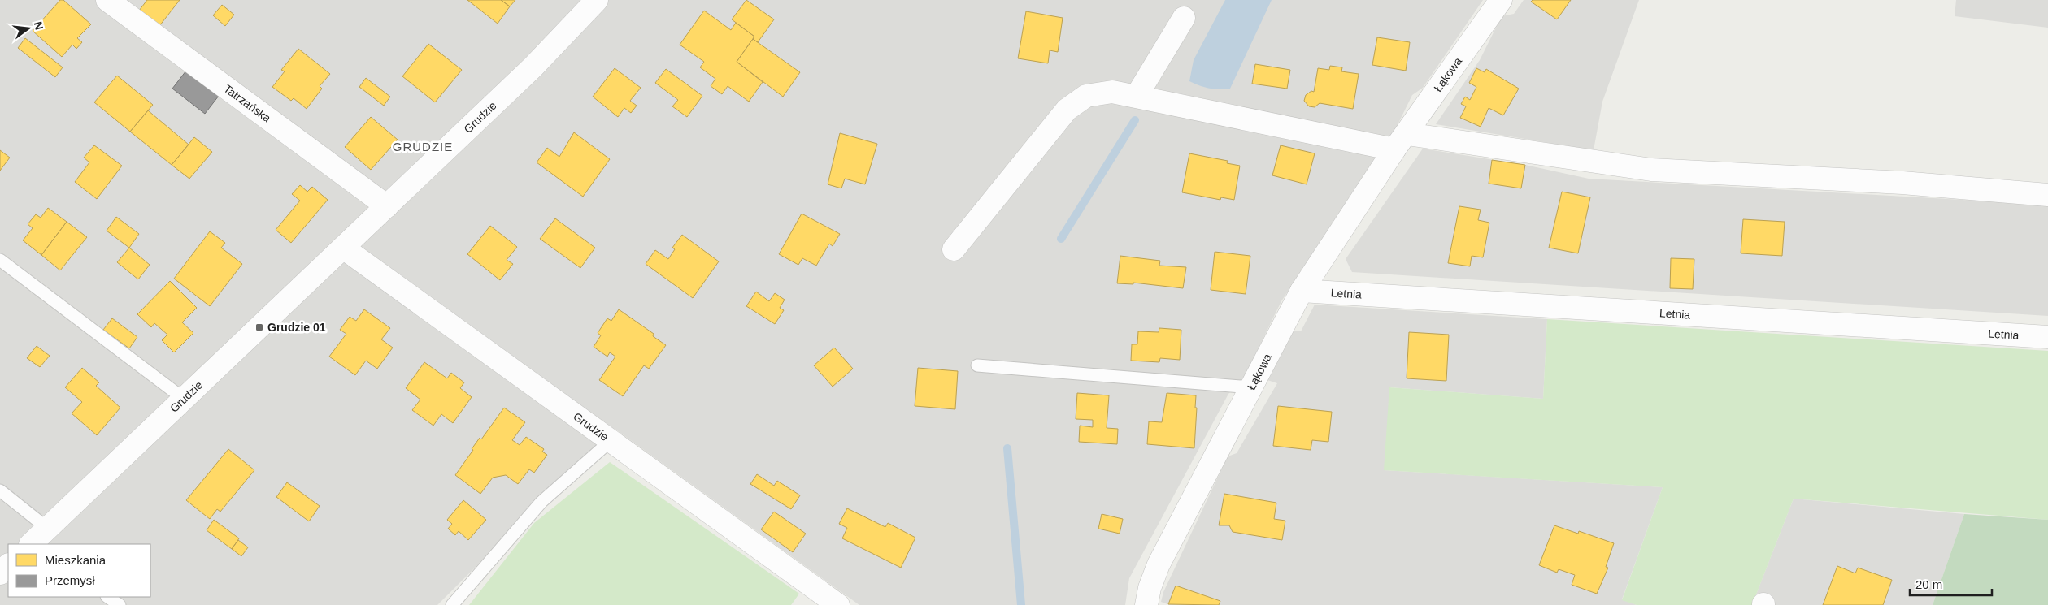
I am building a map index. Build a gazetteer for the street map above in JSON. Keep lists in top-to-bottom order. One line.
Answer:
{"streets":{"street":["Łąkowa","Tatrzańska","Grudzie","Letnia"]},"crossings":[["Łąkowa","Letnia"],["Tatrzańska","Grudzie"]],"districts":["GRUDZIE"],"places":{"transit":["Grudzie 01"]},"legend":["Mieszkania","Przemysł"],"scale_bar":"20 m","north":"right"}
